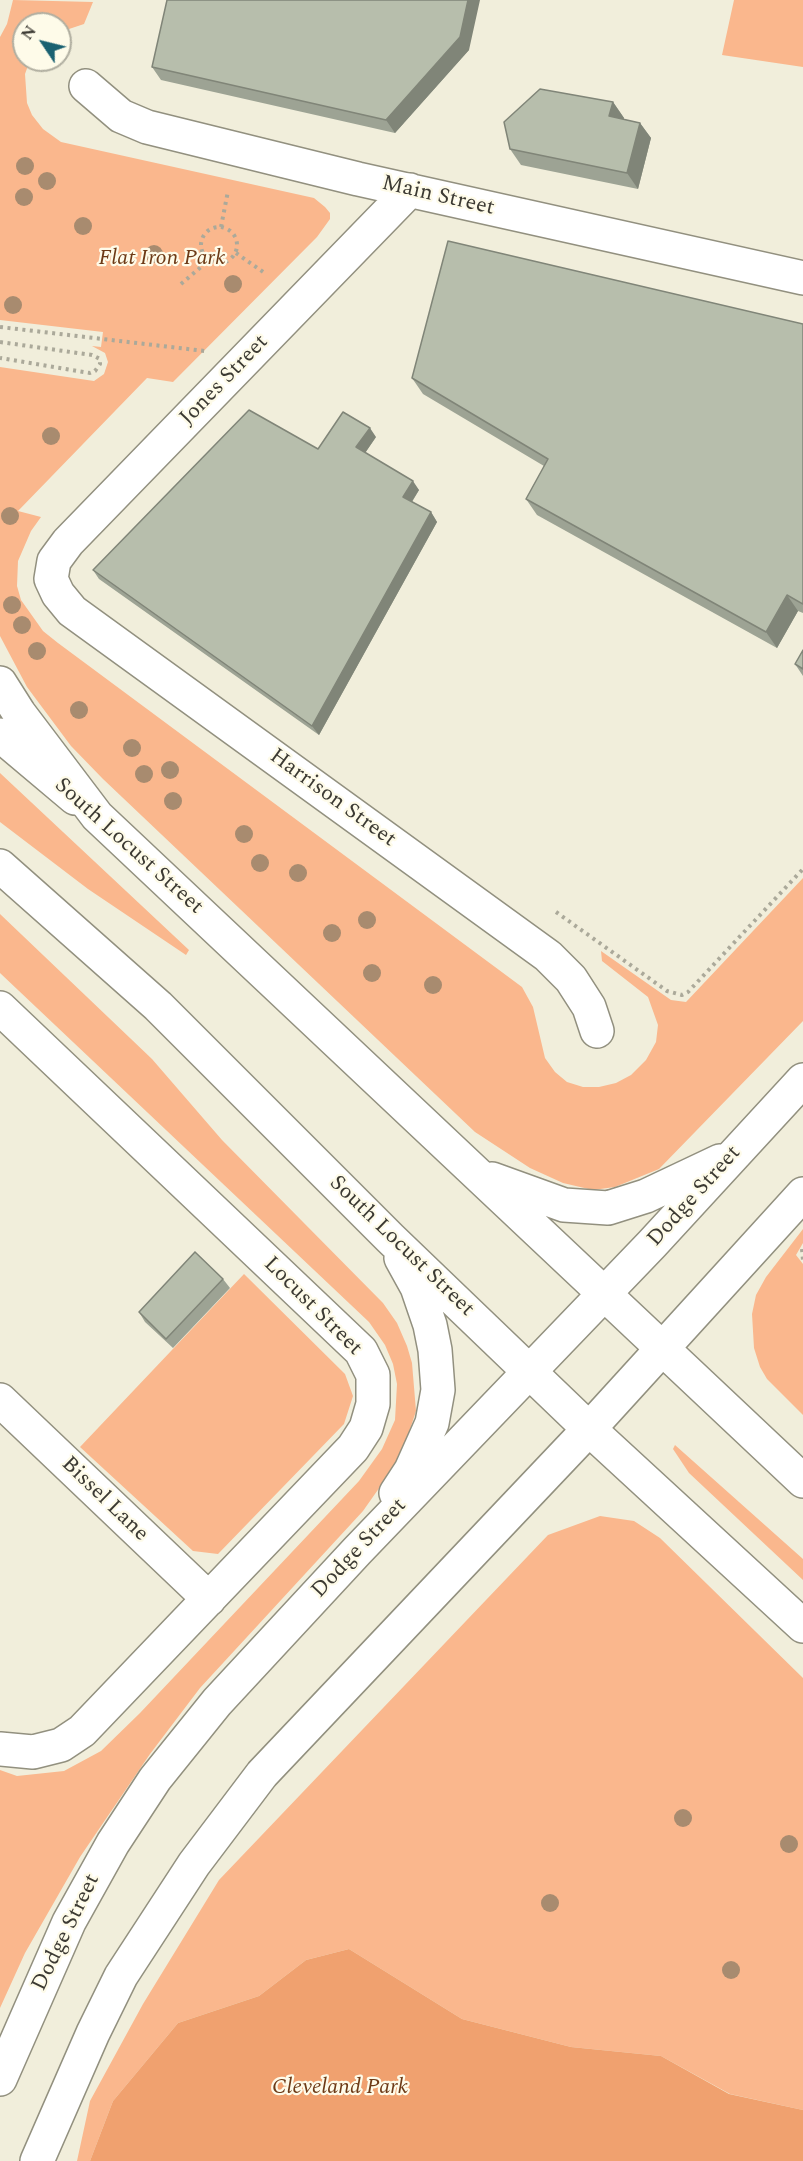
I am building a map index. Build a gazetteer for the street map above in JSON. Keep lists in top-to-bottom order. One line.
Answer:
{"streets":{"main road":["Main Street","Jones Street","Harrison Street","South Locust Street","Dodge Street","Locust Street","Bissel Lane"]},"crossings":[["Main Street","Jones Street"],["Jones Street","Harrison Street"],["South Locust Street","Dodge Street"],["Locust Street","Bissel Lane"]],"parks":["Flat Iron Park","Cleveland Park"],"north":"top left"}
